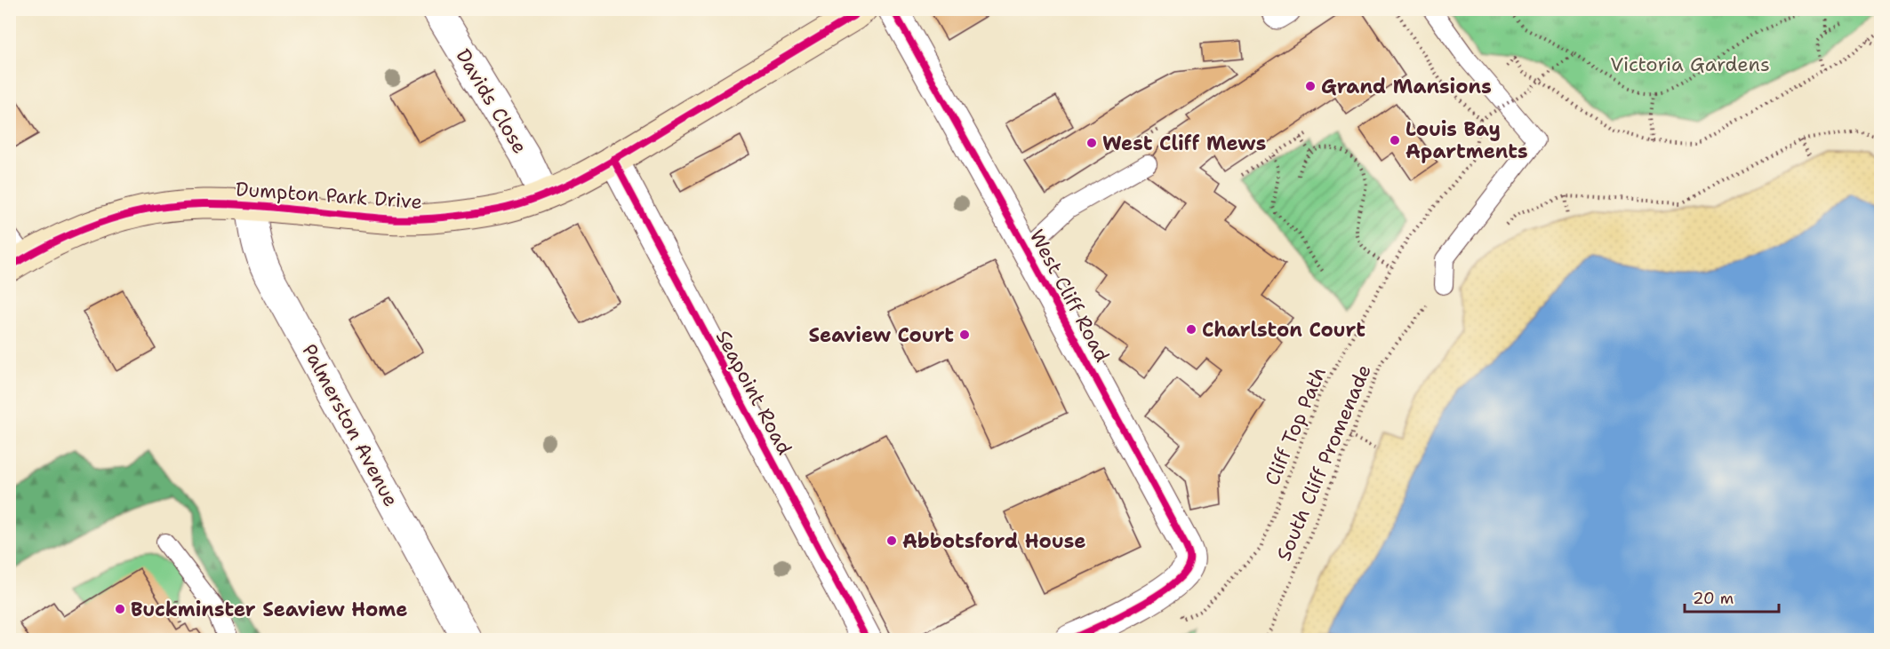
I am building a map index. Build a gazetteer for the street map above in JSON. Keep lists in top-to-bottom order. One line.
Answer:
{"streets":{"street":["Davids Close","Dumpton Park Drive","West Cliff Road","Seapoint Road","Palmerston Avenue"],"path":["Cliff Top Path","South Cliff Promenade"]},"crossings":[["Davids Close","Dumpton Park Drive"],["Dumpton Park Drive","Seapoint Road"],["Dumpton Park Drive","Palmerston Avenue"]],"parks":["Victoria Gardens"],"places":["Grand Mansions","Louis Bay Apartments","West Cliff Mews","Charlston Court","Seaview Court","Abbotsford House","Buckminster Seaview Home"],"scale_bar":"20 m"}
